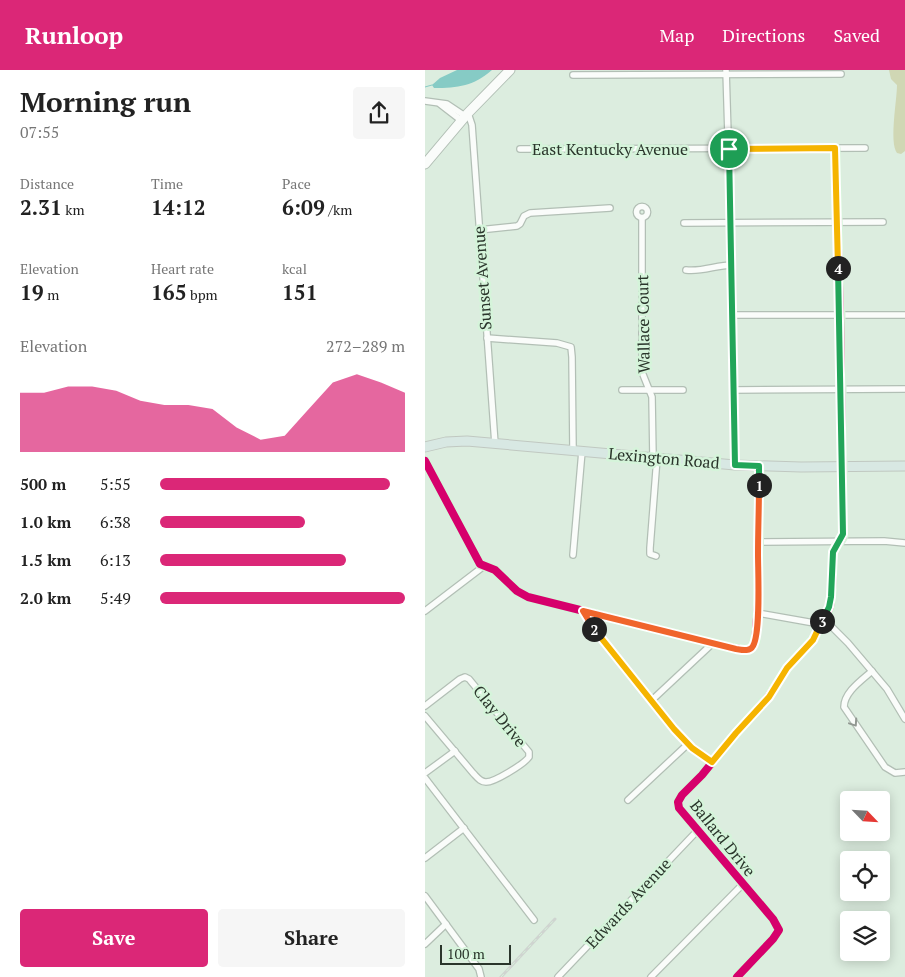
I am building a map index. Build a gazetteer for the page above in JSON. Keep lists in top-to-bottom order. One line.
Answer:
{"streets":{"main road":["Lexington Road"],"street":["East Kentucky Avenue","Sunset Avenue","Wallace Court","Clay Drive","Ballard Drive","Edwards Avenue"]},"crossings":[["East Kentucky Avenue","Ballard Drive"],["Sunset Avenue","Lexington Road"],["Wallace Court","Lexington Road"],["Lexington Road","Ballard Drive"],["Ballard Drive","Edwards Avenue"]],"scale_bar":"100 m","north":"bottom right","page":{"header":"Runloop","nav":["Map","Directions","Saved"],"heading":["Morning run","07:55"],"stats":[["Distance","2.31 km"],["Time","14:12"],["Pace","6:09 /km"],["Elevation","19 m"],["Heart rate","165 bpm"],["kcal","151"]],"pins":["4","1","3","2"],"chart":["Elevation","272–289 m"],"list":[{"name":"500 m","note":"5:55"},{"name":"1.0 km","note":"6:38"},{"name":"1.5 km","note":"6:13"},{"name":"2.0 km","note":"5:49"}],"buttons":["Save","Share"],"scale":"100 m"}}
